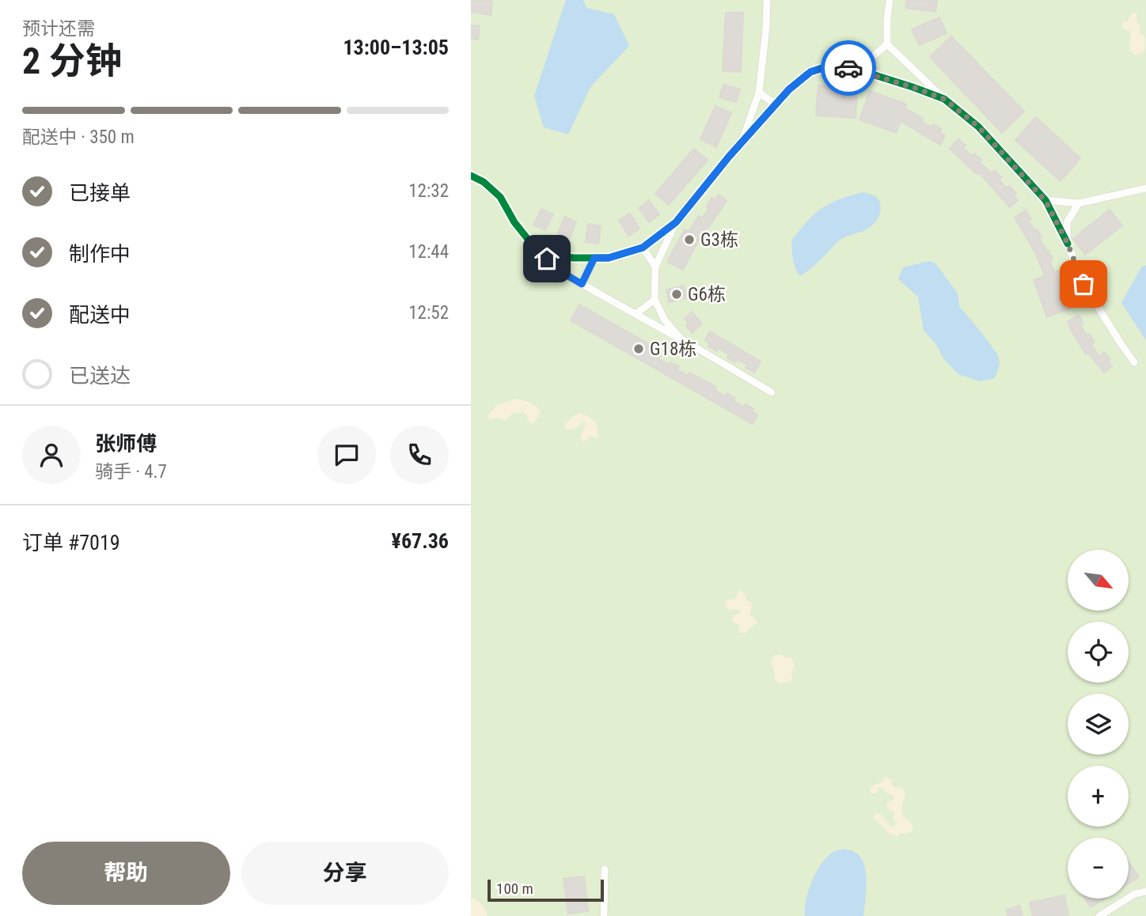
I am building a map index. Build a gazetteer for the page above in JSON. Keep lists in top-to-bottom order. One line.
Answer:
{"places":["G3栋","G6栋","G18栋"],"scale_bar":"100 m","north":"bottom right","page":{"heading":["2 分钟","预计还需","13:00–13:05"],"panel":["张师傅","骑手 · 4.7","订单 #7019","¥67.36"],"bar":"配送中 · 350 m","list":[["已接单","12:32"],["制作中","12:44"],["配送中","12:52"],"已送达"],"map_buttons":["+","−"],"buttons":["帮助","分享"],"scale":"100 m"}}
